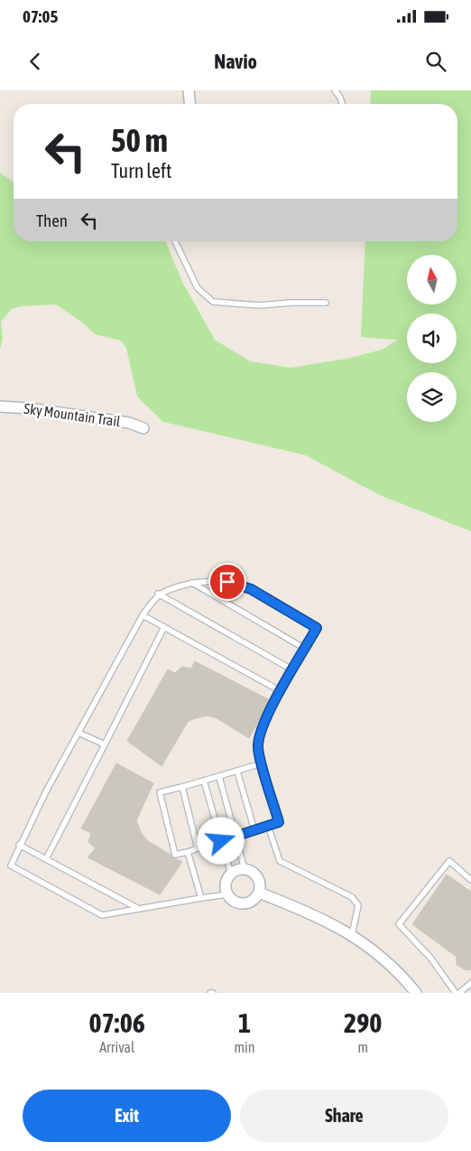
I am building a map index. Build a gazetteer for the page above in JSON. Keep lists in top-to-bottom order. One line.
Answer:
{"streets":{"street":["Sky Mountain Trail"]},"north":"top","page":{"status":"07:05","header":"Navio","turn":["50 m","Turn left"],"then":"Then","eta":["07:06","Arrival","1","min","290","m"],"buttons":["Exit","Share"]}}
